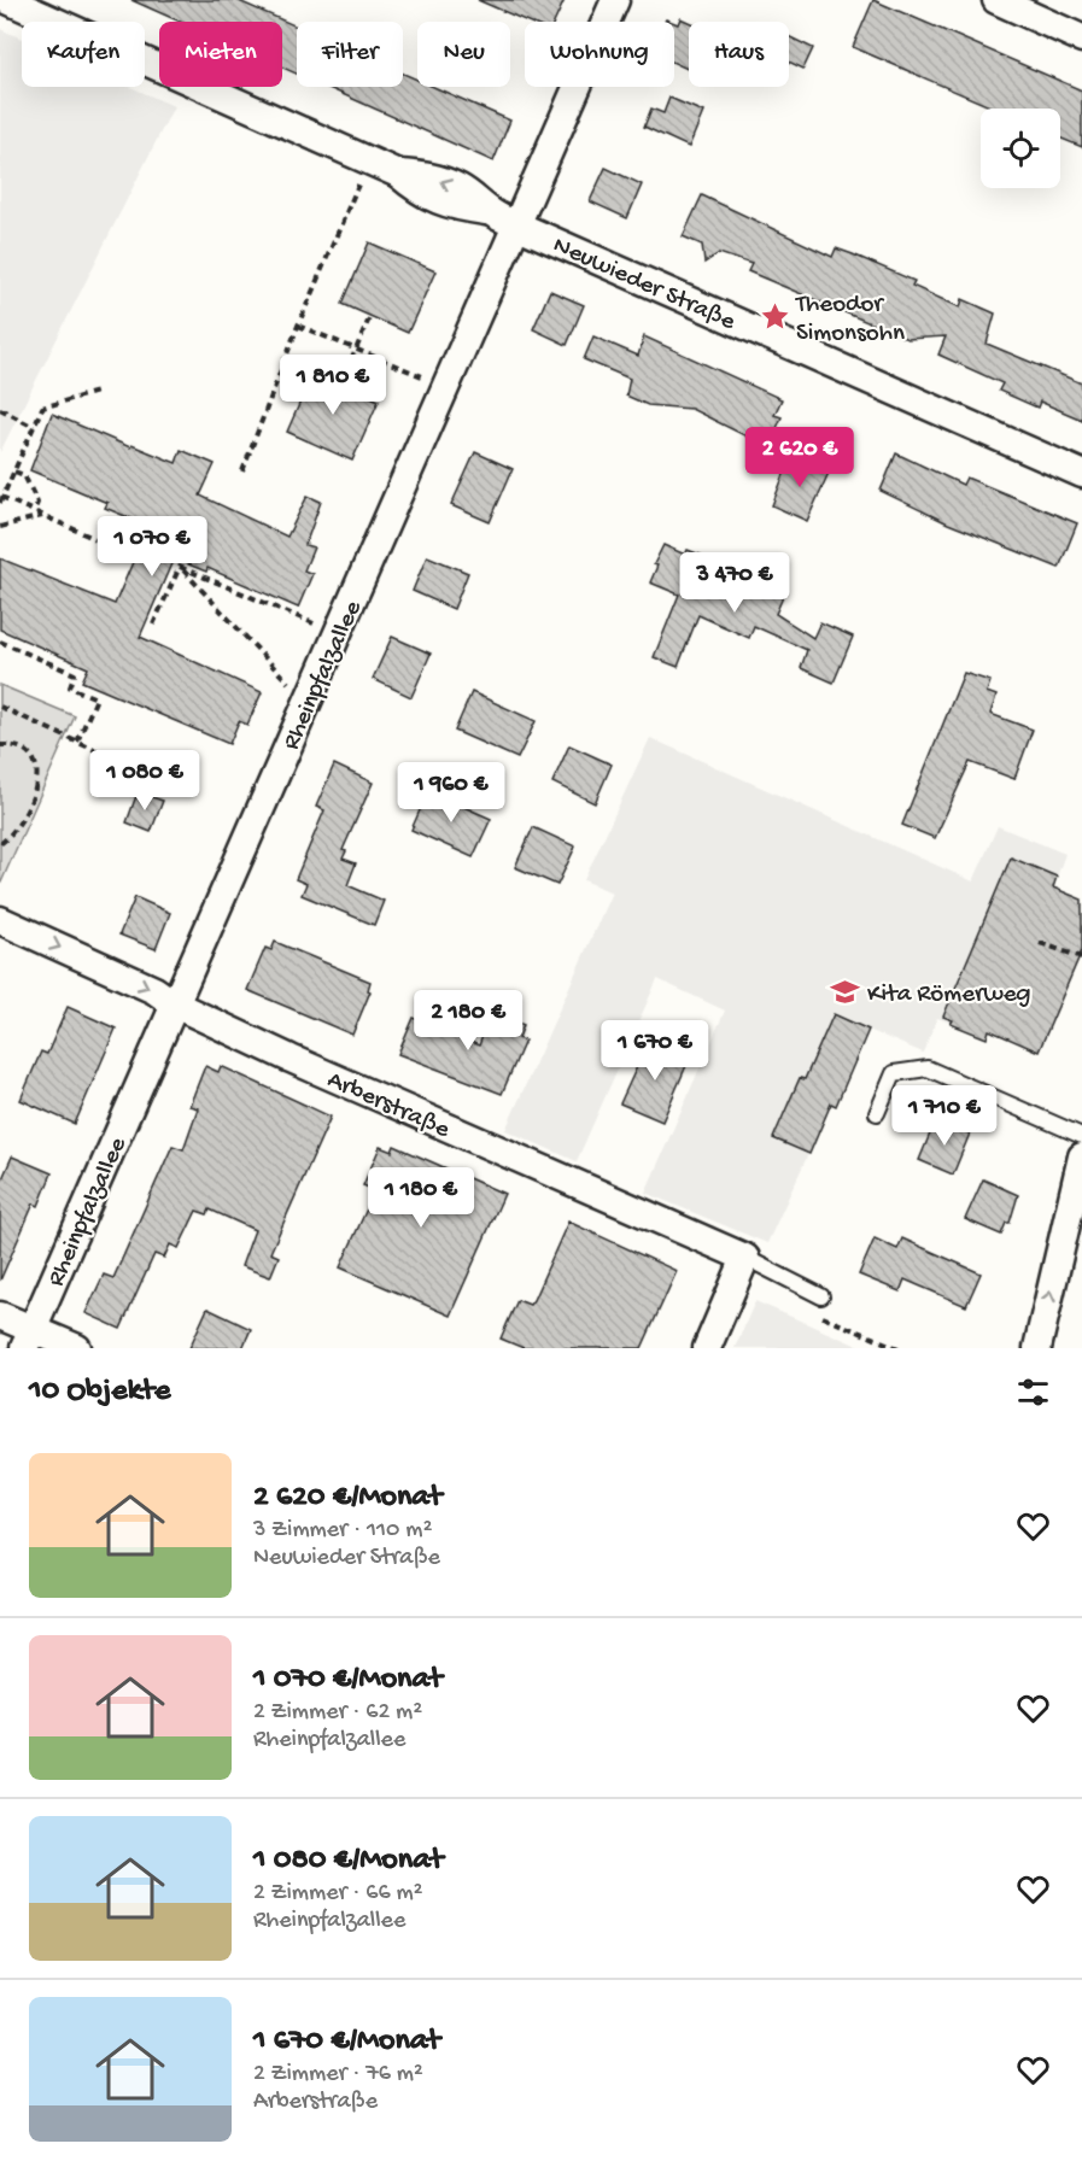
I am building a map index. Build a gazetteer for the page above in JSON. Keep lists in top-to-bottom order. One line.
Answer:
{"streets":{"street":["Neuwieder Straße","Rheinpfalzallee","Arberstraße"]},"crossings":[["Neuwieder Straße","Rheinpfalzallee"],["Rheinpfalzallee","Arberstraße"]],"places":{"place":["Theodor Simonsohn"],"school or university":["Kita Römerweg"]},"page":{"chip":["Kaufen","Mieten","Filter","Neu","Wohnung","Haus"],"price":["1 810 €","2 620 €","1 070 €","3 470 €","1 080 €","1 960 €","2 180 €","1 670 €","1 710 €","1 180 €"],"heading":"10 Objekte","list":[{"name":"2 620 €/Monat","note":"3 Zimmer · 110 m² · Neuwieder Straße"},{"name":"1 070 €/Monat","note":"2 Zimmer · 62 m² · Rheinpfalzallee"},{"name":"1 080 €/Monat","note":"2 Zimmer · 66 m² · Rheinpfalzallee"},{"name":"1 670 €/Monat","note":"2 Zimmer · 76 m² · Arberstraße"}]}}
